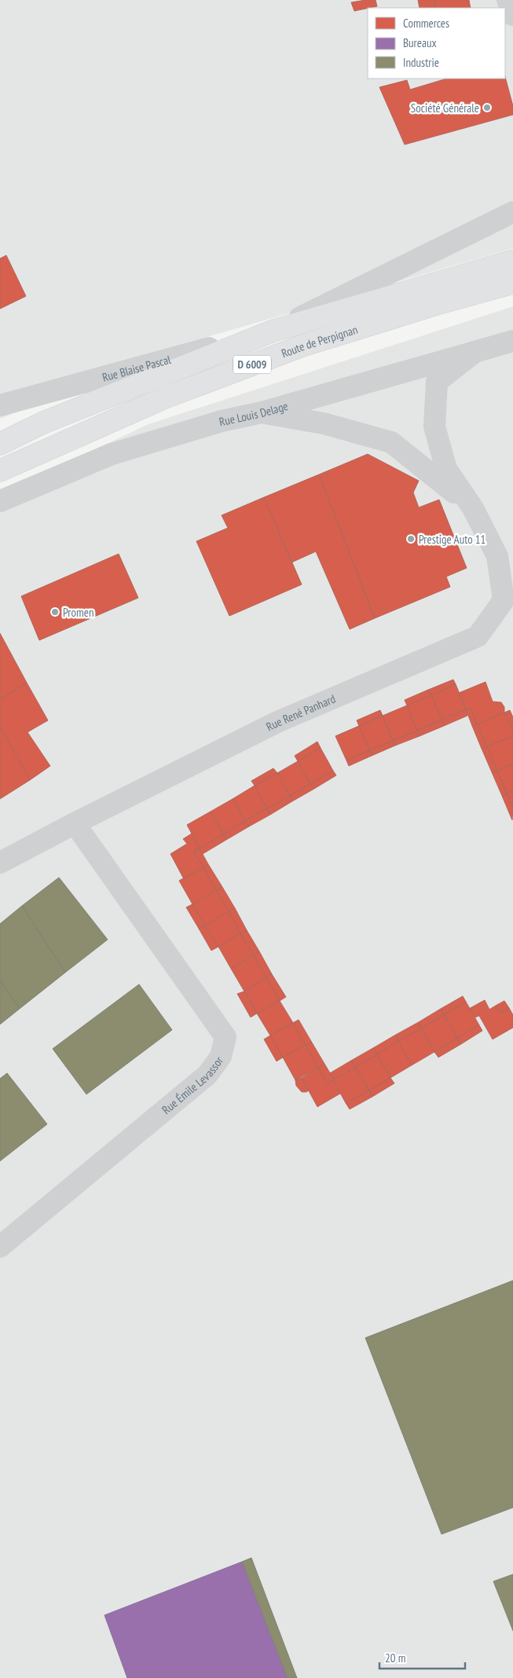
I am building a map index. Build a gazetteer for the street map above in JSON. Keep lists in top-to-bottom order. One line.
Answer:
{"streets":{"main road":["Route de Perpignan","D 6009"],"street":["Rue Blaise Pascal","Rue Louis Delage","Rue René Panhard","Rue Émile Levassor"]},"crossings":[["Route de Perpignan","Rue Blaise Pascal"],["Rue Louis Delage","Rue René Panhard"],["Rue René Panhard","Rue Émile Levassor"]],"places":["Société Générale","Prestige Auto 11","Promen"],"legend":["Commerces","Bureaux","Industrie"],"scale_bar":"20 m"}
